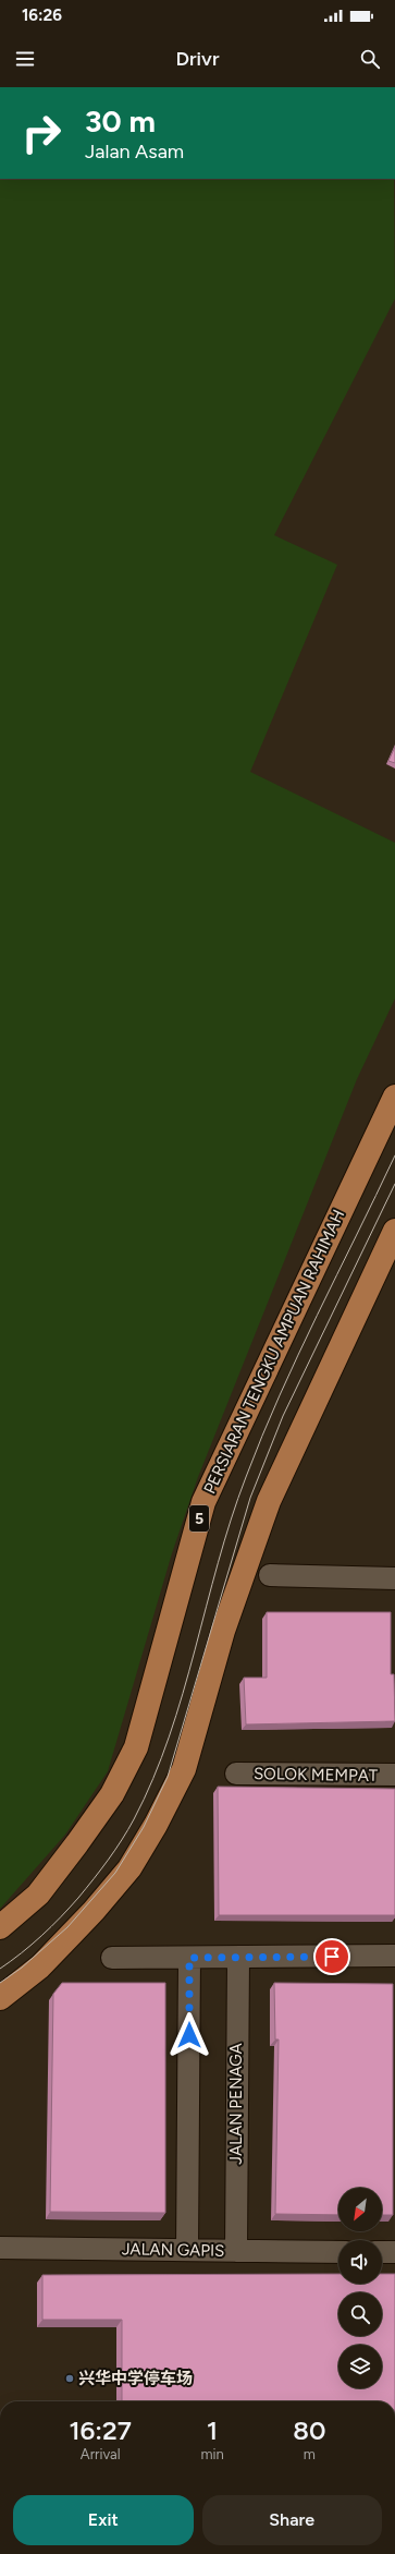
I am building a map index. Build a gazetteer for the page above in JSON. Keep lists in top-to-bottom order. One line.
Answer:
{"streets":{"highway":["PERSIARAN TENGKU AMPUAN RAHIMAH","5"],"street":["SOLOK MEMPAT","JALAN PENAGA","JALAN GAPIS"]},"crossings":[["JALAN PENAGA","JALAN GAPIS"]],"places":["兴华中学停车场"],"north":"bottom left","page":{"status":"16:26","header":"Drivr","turn":["30 m","Jalan Asam"],"eta":["16:27","Arrival","1","min","80","m"],"buttons":["Exit","Share"]}}
